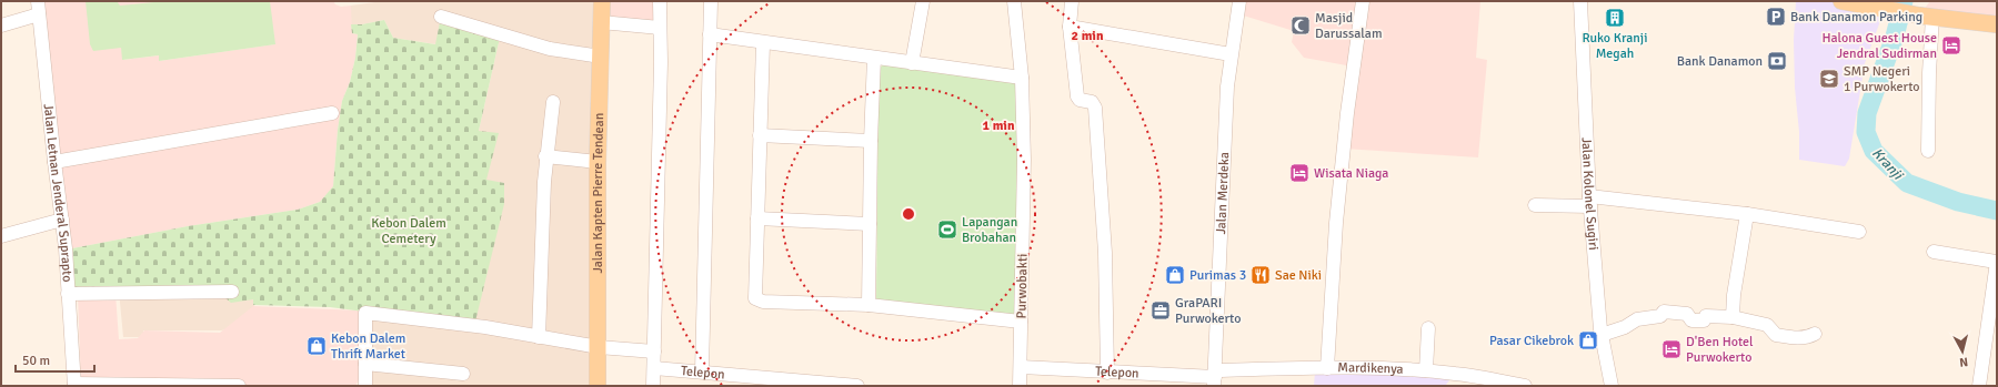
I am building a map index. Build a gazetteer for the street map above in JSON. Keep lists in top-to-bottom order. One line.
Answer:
{"streets":{"main road":["Jalan Kapten Pierre Tendean"],"street":["Jalan Letnan Jenderal Suprapto","Jalan Merdeka","Jalan Kolonel Sugiri","Purwobakti","Mardikenya","Telepon"]},"crossings":[["Jalan Merdeka","Mardikenya"],["Jalan Merdeka","Telepon"],["Purwobakti","Telepon"],["Mardikenya","Telepon"]],"water":["Kranji"],"parks":["Kebon Dalem Cemetery"],"places":{"parking":["Bank Danamon Parking"],"building":["Ruko Kranji Megah"],"mosque":["Masjid Darussalam"],"hotel":["Halona Guest House Jendral Sudirman","Wisata Niaga","D'Ben Hotel Purwokerto"],"bank":["Bank Danamon"],"school or university":["SMP Negeri 1 Purwokerto"],"sports":["Lapangan Brobahan"],"shop":["Purimas 3","Pasar Cikebrok","Kebon Dalem Thrift Market"],"restaurant":["Sae Niki"],"office":["GraPARI Purwokerto"]},"scale_bar":"50 m","north":"bottom","rings":["2 min","1 min"]}
